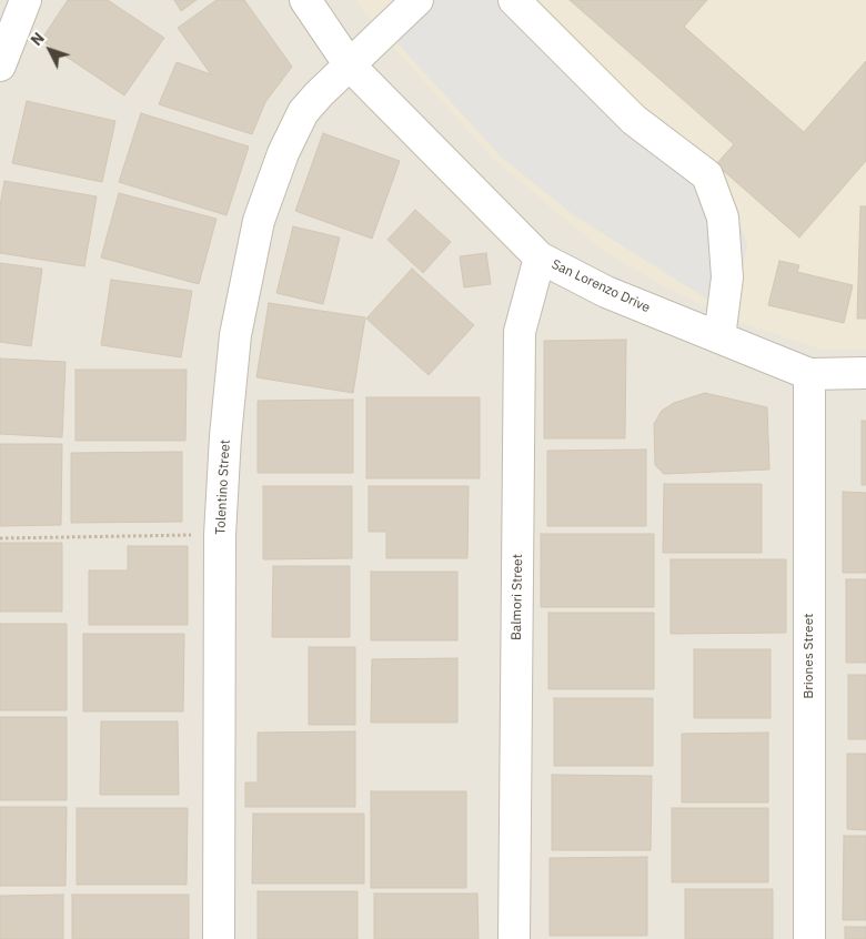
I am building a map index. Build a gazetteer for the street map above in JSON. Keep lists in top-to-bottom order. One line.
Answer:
{"streets":{"street":["San Lorenzo Drive","Tolentino Street","Balmori Street","Briones Street"]},"crossings":[["San Lorenzo Drive","Tolentino Street"],["San Lorenzo Drive","Balmori Street"],["San Lorenzo Drive","Briones Street"]],"north":"top left"}
